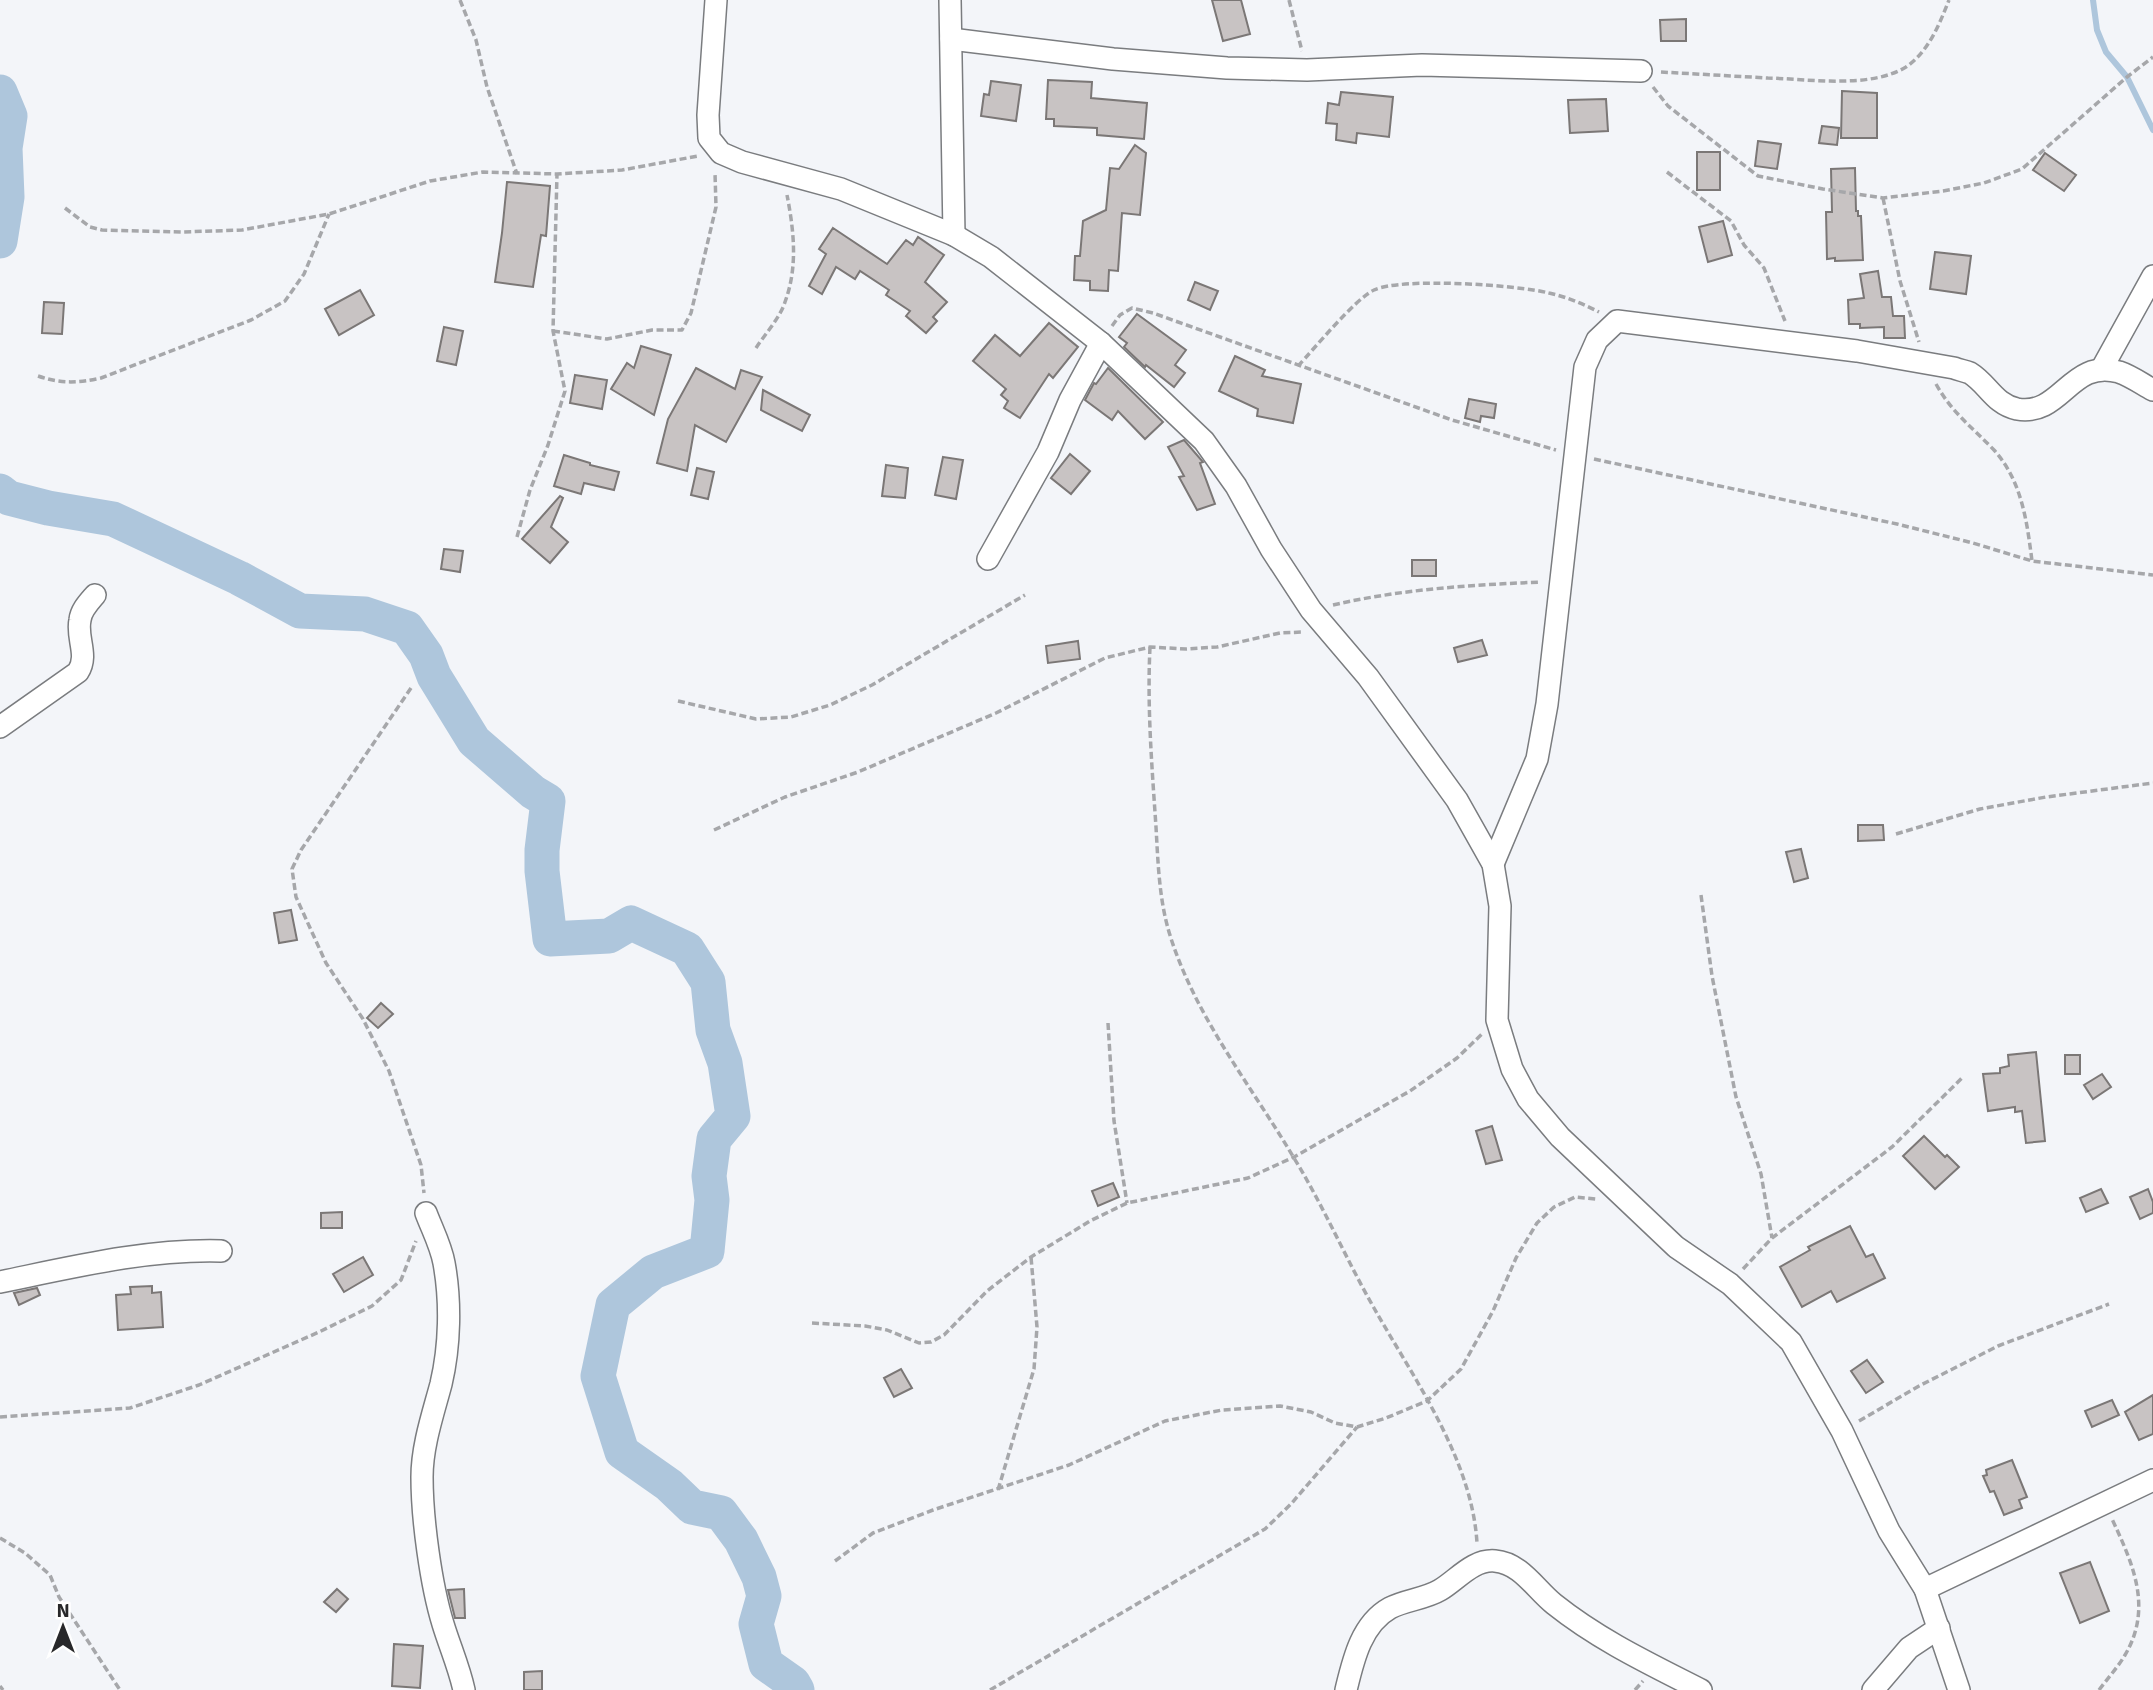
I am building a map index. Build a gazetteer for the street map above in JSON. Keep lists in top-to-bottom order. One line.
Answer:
{"north":"top"}
